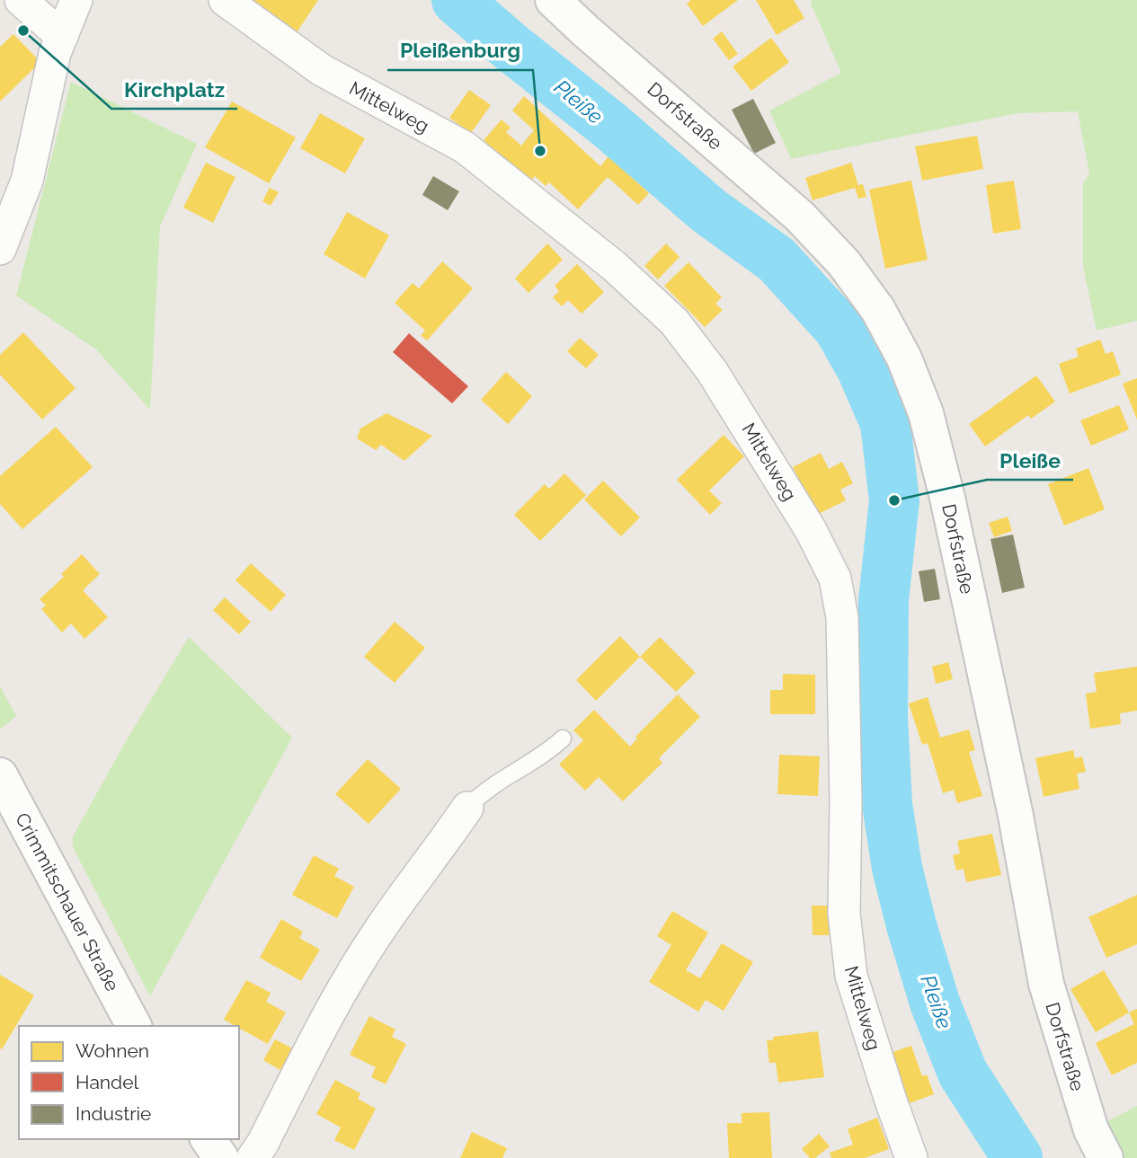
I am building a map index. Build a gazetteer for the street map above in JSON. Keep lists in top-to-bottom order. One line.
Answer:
{"streets":{"street":["Mittelweg","Dorfstraße","Crimmitschauer Straße"]},"water":["Pleiße"],"places":["Kirchplatz","Pleißenburg","Pleiße"],"legend":["Wohnen","Handel","Industrie"]}
